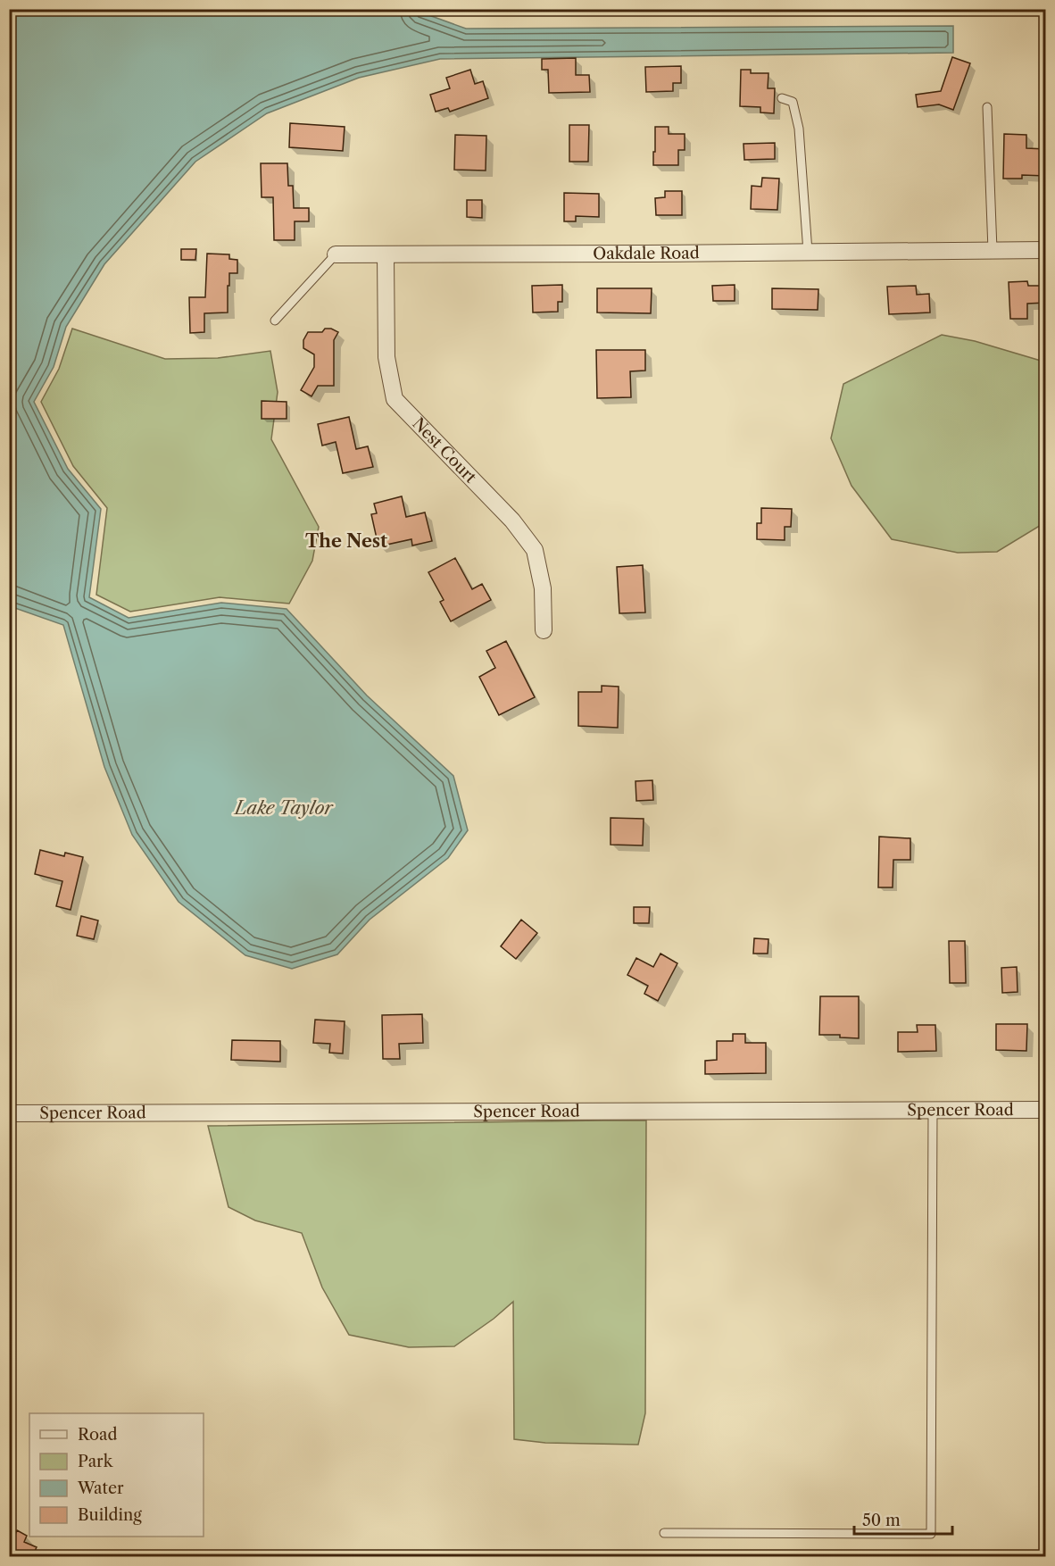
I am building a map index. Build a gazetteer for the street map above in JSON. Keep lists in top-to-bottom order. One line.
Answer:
{"streets":{"street":["Oakdale Road","Nest Court","Spencer Road"]},"crossings":[["Oakdale Road","Nest Court"]],"districts":["The Nest"],"water":["Lake Taylor"],"legend":["Road","Park","Water","Building"],"scale_bar":"50 m"}
